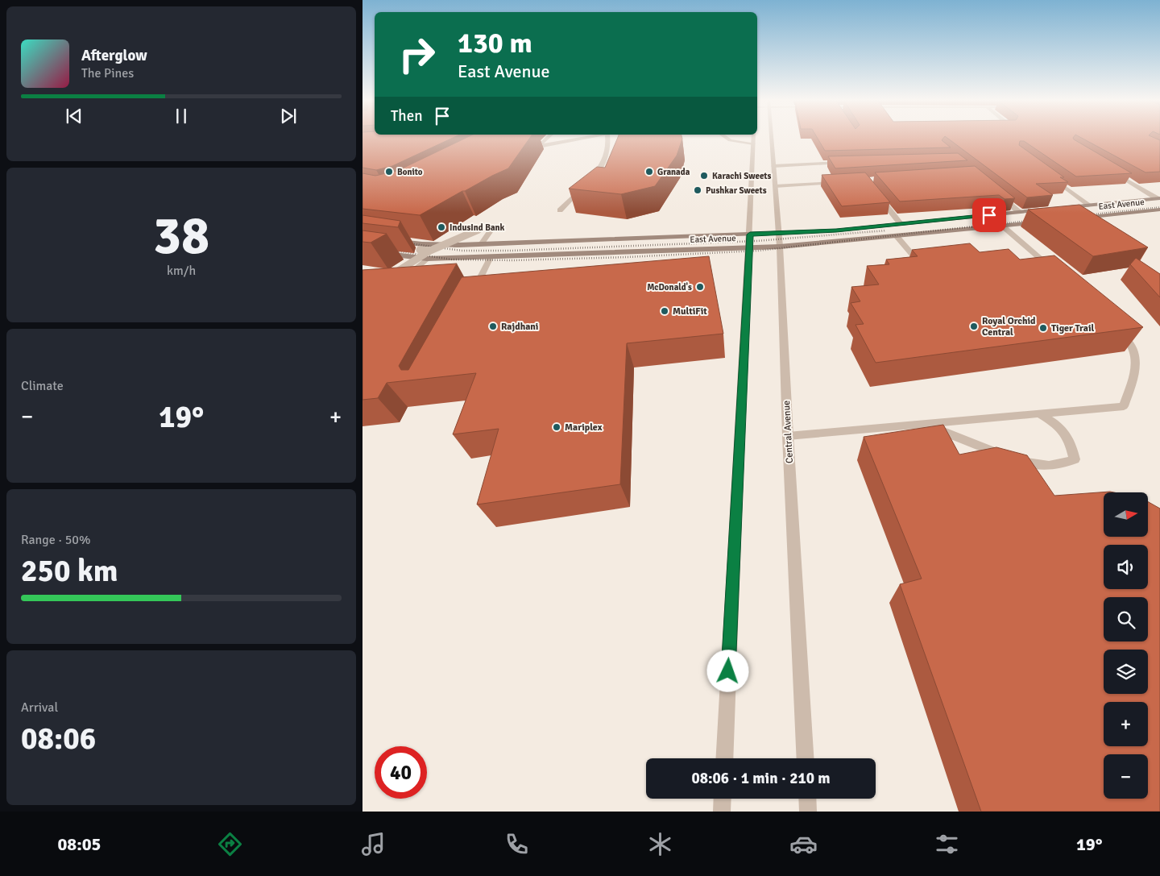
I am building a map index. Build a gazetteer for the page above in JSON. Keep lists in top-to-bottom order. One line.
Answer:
{"streets":{"main road":["East Avenue"],"street":["Central Avenue"]},"crossings":[["East Avenue","Central Avenue"]],"places":["Bonito","Granada","Karachi Sweets","Pushkar Sweets","IndusInd Bank","McDonald's","MultiFit","Rajdhani","Royal Orchid Central","Tiger Trail","Mariplex"],"north":"right","page":{"turn":["130 m","East Avenue"],"song":["Afterglow","The Pines"],"then":"Then","tile":[["38","km/h"],"Climate",["Range · 50%","250 km"],["Arrival","08:06"]],"heat":["−","19°","+"],"map_buttons":["+","−"],"limit":"40","trip":"08:06 · 1 min · 210 m","tabs":["08:05","19°"]}}
